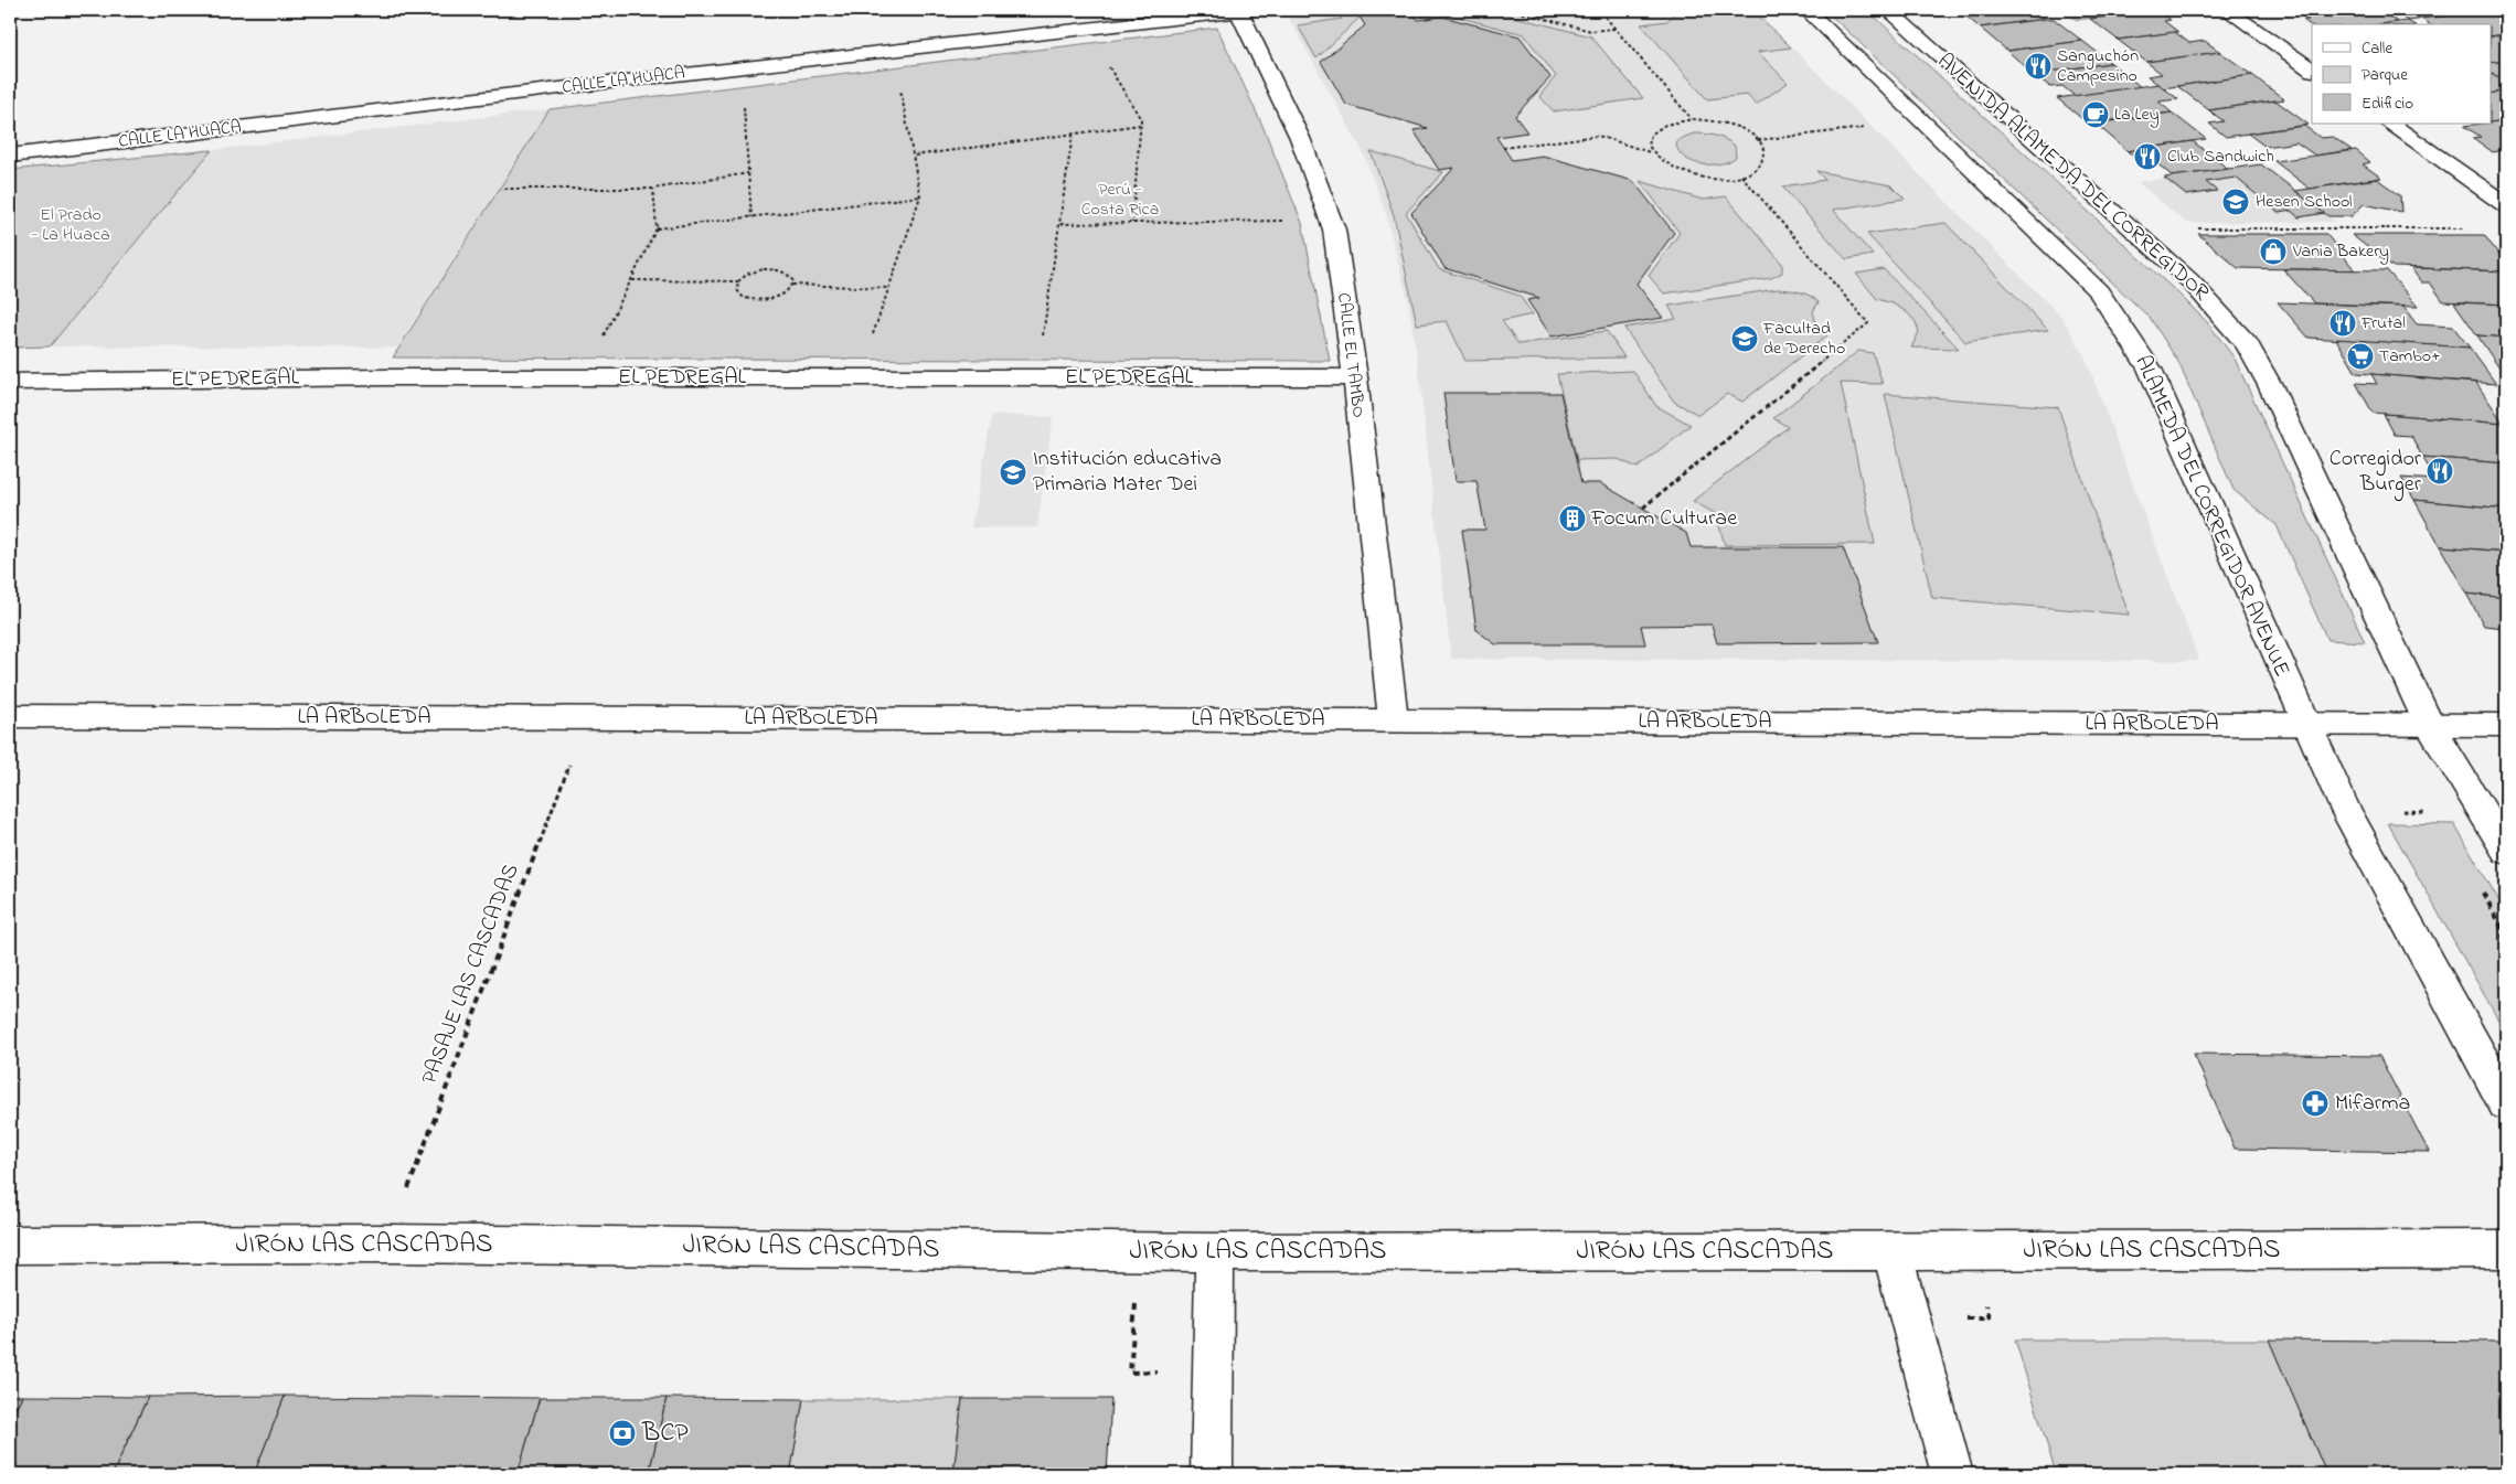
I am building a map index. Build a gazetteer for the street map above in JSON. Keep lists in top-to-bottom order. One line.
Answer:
{"streets":{"street":["CALLE LA HUACA","AVENIDA ALAMEDA DEL CORREGIDOR","CALLE EL TAMBO","EL PEDREGAL","ALAMEDA DEL CORREGIDOR AVENUE","LA ARBOLEDA","JIRÓN LAS CASCADAS"],"path":["PASAJE LAS CASCADAS"]},"crossings":[["CALLE LA HUACA","CALLE EL TAMBO"],["AVENIDA ALAMEDA DEL CORREGIDOR","LA ARBOLEDA"],["CALLE EL TAMBO","EL PEDREGAL"],["CALLE EL TAMBO","LA ARBOLEDA"],["ALAMEDA DEL CORREGIDOR AVENUE","LA ARBOLEDA"],["LA ARBOLEDA","PASAJE LAS CASCADAS"],["PASAJE LAS CASCADAS","JIRÓN LAS CASCADAS"]],"parks":["Perú - Costa Rica","El Prado - La Huaca"],"places":{"restaurant":["Sanguchón Campesino","Club Sandwich","Frutal","Corregidor Burger"],"cafe":["La Ley"],"school or university":["Hesen School","Facultad de Derecho","Institución educativa Primaria Mater Dei"],"shop":["Vania Bakery"],"supermarket":["Tambo+"],"building":["Focum Culturae"],"pharmacy":["Mifarma"],"bank":["BCP"]},"legend":["Calle","Parque","Edificio"]}
